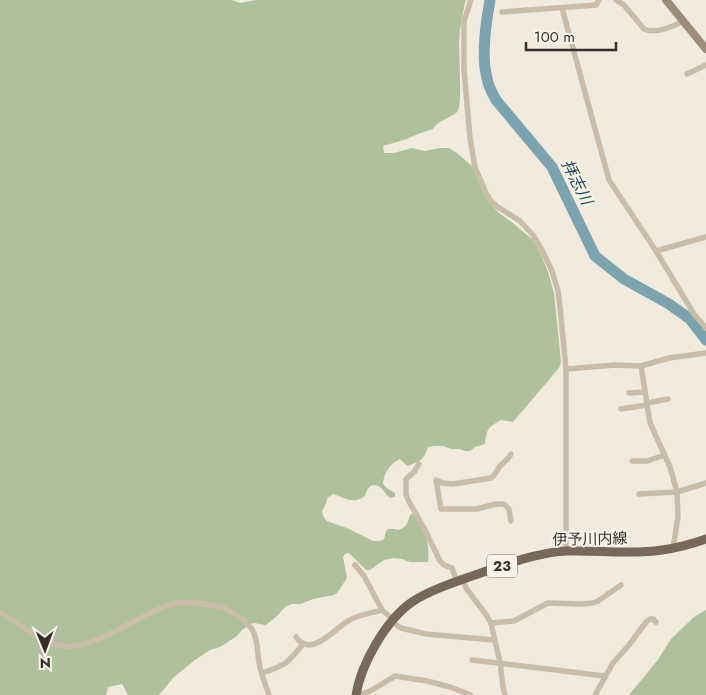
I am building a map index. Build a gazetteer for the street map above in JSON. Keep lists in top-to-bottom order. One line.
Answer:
{"streets":{"main road":["伊予川内線","23"]},"water":["拝志川"],"scale_bar":"100 m","north":"bottom"}
